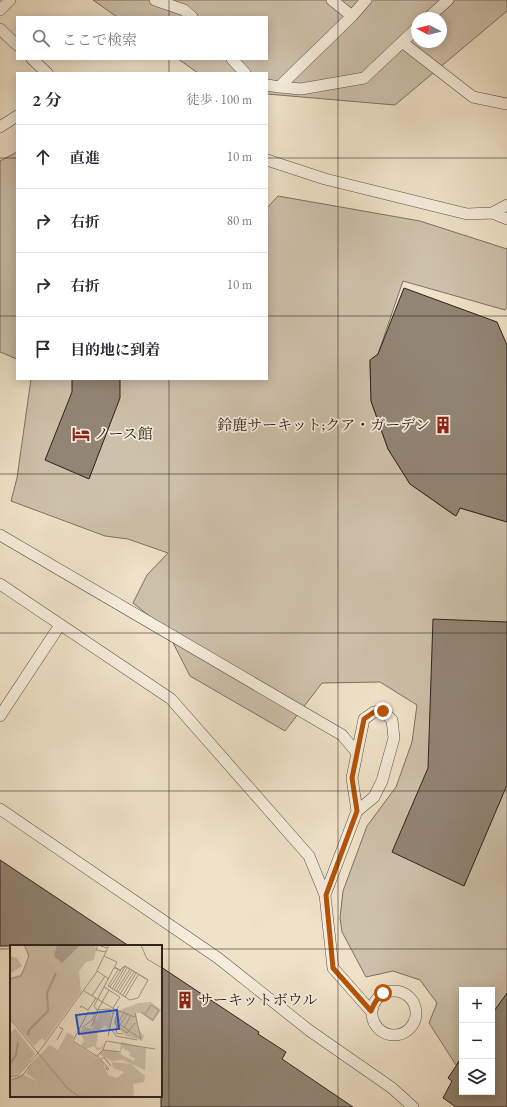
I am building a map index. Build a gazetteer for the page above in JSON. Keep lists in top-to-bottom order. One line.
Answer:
{"places":{"building":["鈴鹿サーキット;クア・ガーデン","サーキットボウル"],"hotel":["ノース館"]},"north":"left","page":{"search":"ここで検索","heading":["2 分","徒歩 · 100 m"],"list":[["直進","10 m"],["右折","80 m"],["右折","10 m"],"目的地に到着"],"map_buttons":["+","−"]}}
